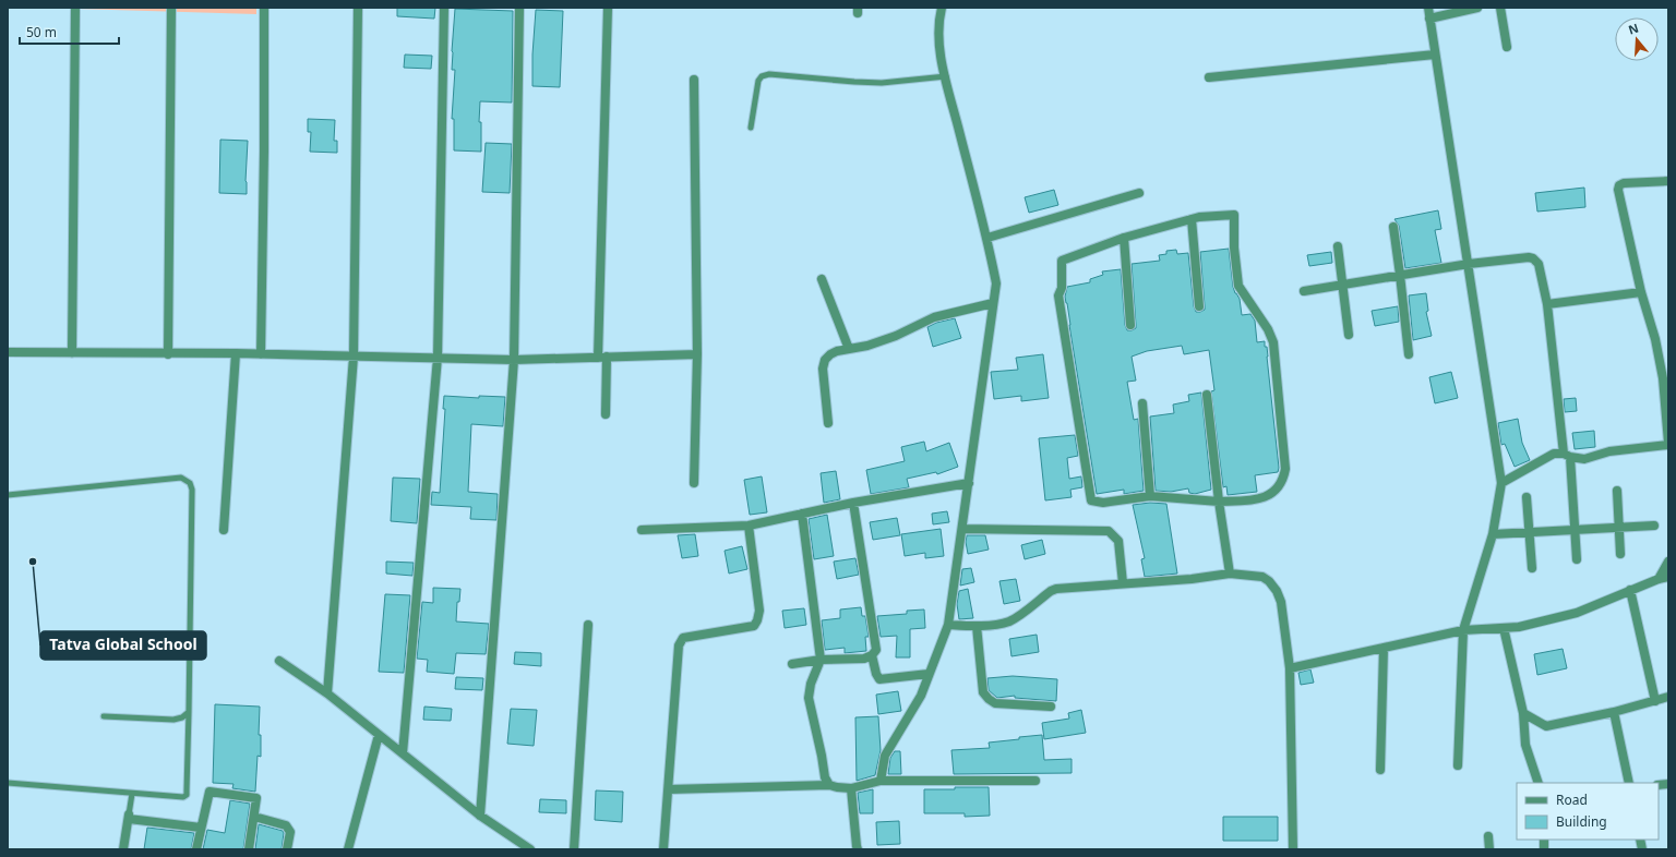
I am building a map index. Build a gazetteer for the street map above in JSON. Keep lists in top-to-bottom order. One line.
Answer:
{"places":["Tatva Global School"],"legend":["Road","Building"],"scale_bar":"50 m","north":"top"}
